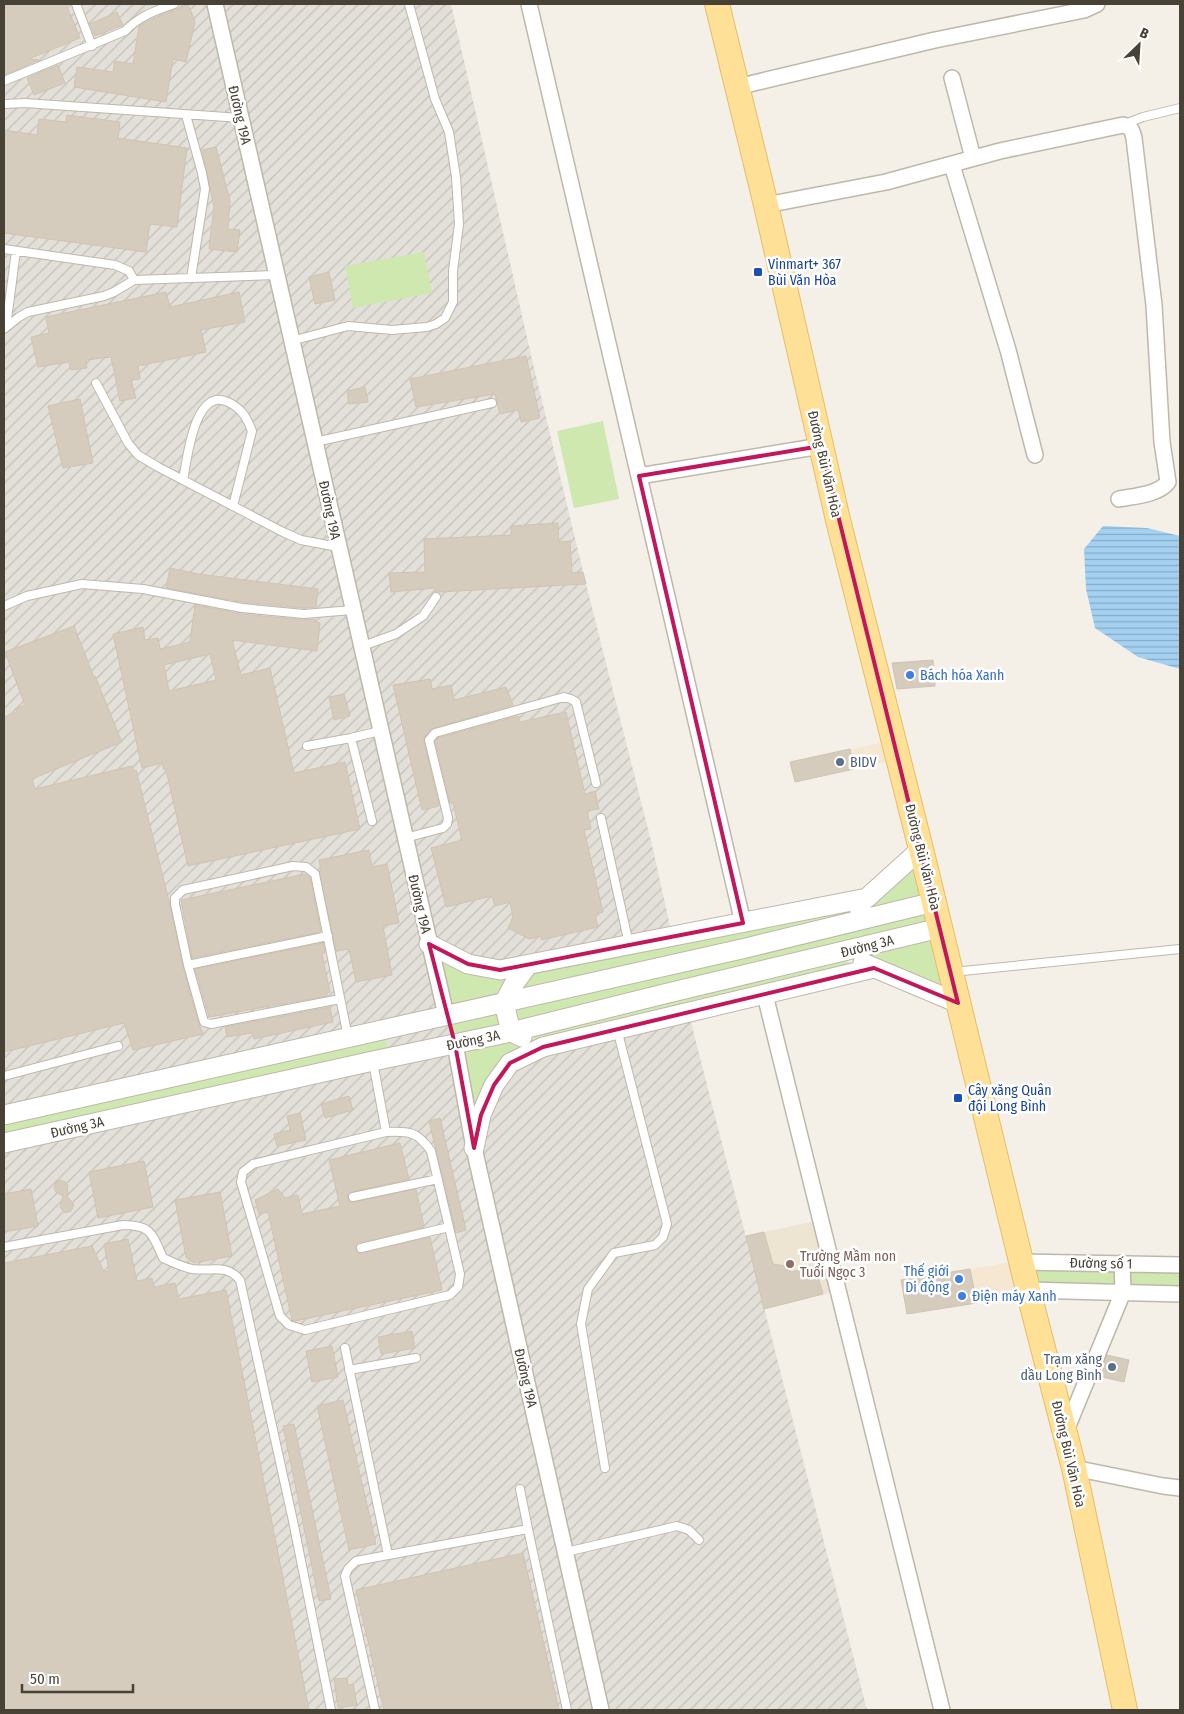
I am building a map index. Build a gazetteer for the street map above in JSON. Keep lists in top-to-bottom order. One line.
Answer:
{"streets":{"main road":["Đường Bùi Văn Hòa"],"street":["Đường 19A","Đường 3A","Đường số 1"]},"crossings":[["Đường 19A","Đường 3A"],["Đường Bùi Văn Hòa","Đường 3A"],["Đường Bùi Văn Hòa","Đường số 1"]],"places":{"transit":["Vinmart+ 367 Bùi Văn Hòa","Cây xăng Quân đội Long Bình"],"other":["Bách hóa Xanh","BIDV","Trường Mầm non Tuổi Ngọc 3","Thế giới Di động","Điện máy Xanh","Trạm xăng dầu Long Bình"]},"scale_bar":"50 m","north":"top right"}
